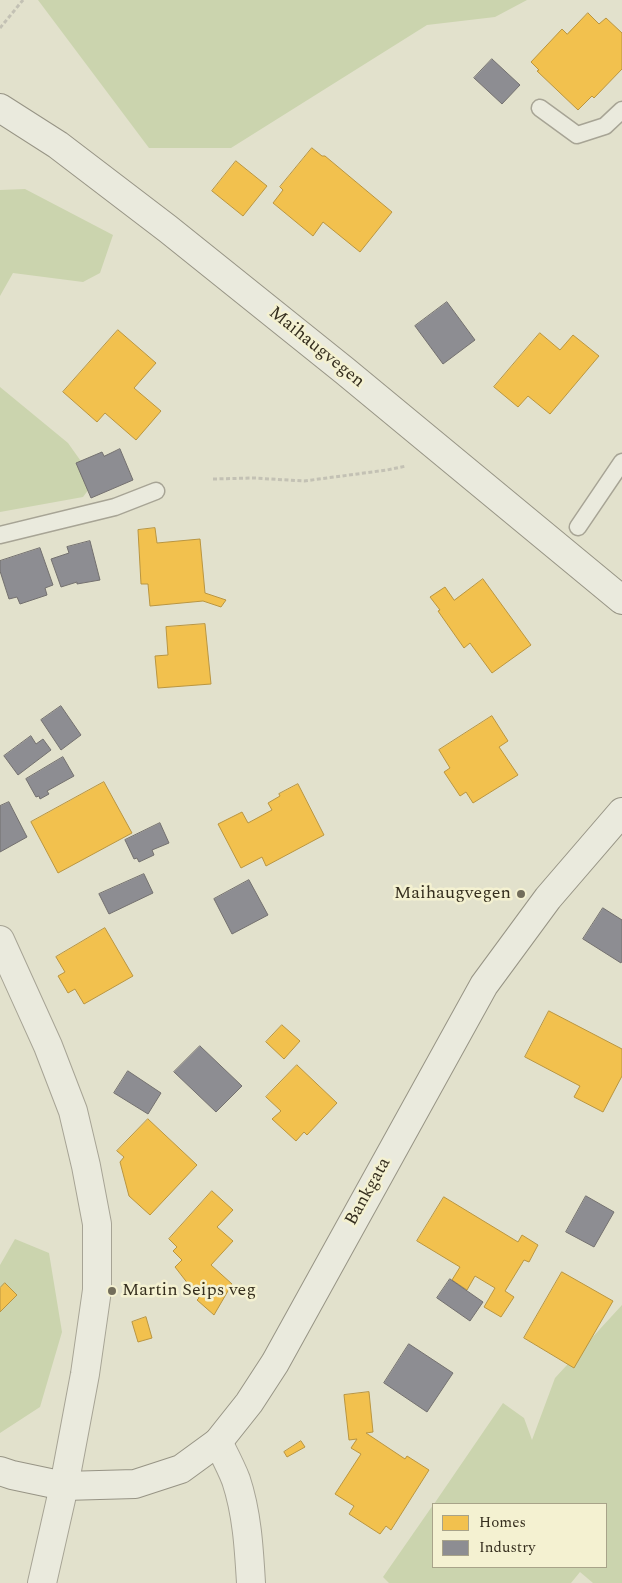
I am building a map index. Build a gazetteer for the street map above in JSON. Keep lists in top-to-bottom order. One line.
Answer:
{"streets":{"street":["Maihaugvegen","Bankgata"]},"places":["Maihaugvegen","Martin Seips veg"],"legend":["Homes","Industry"]}
